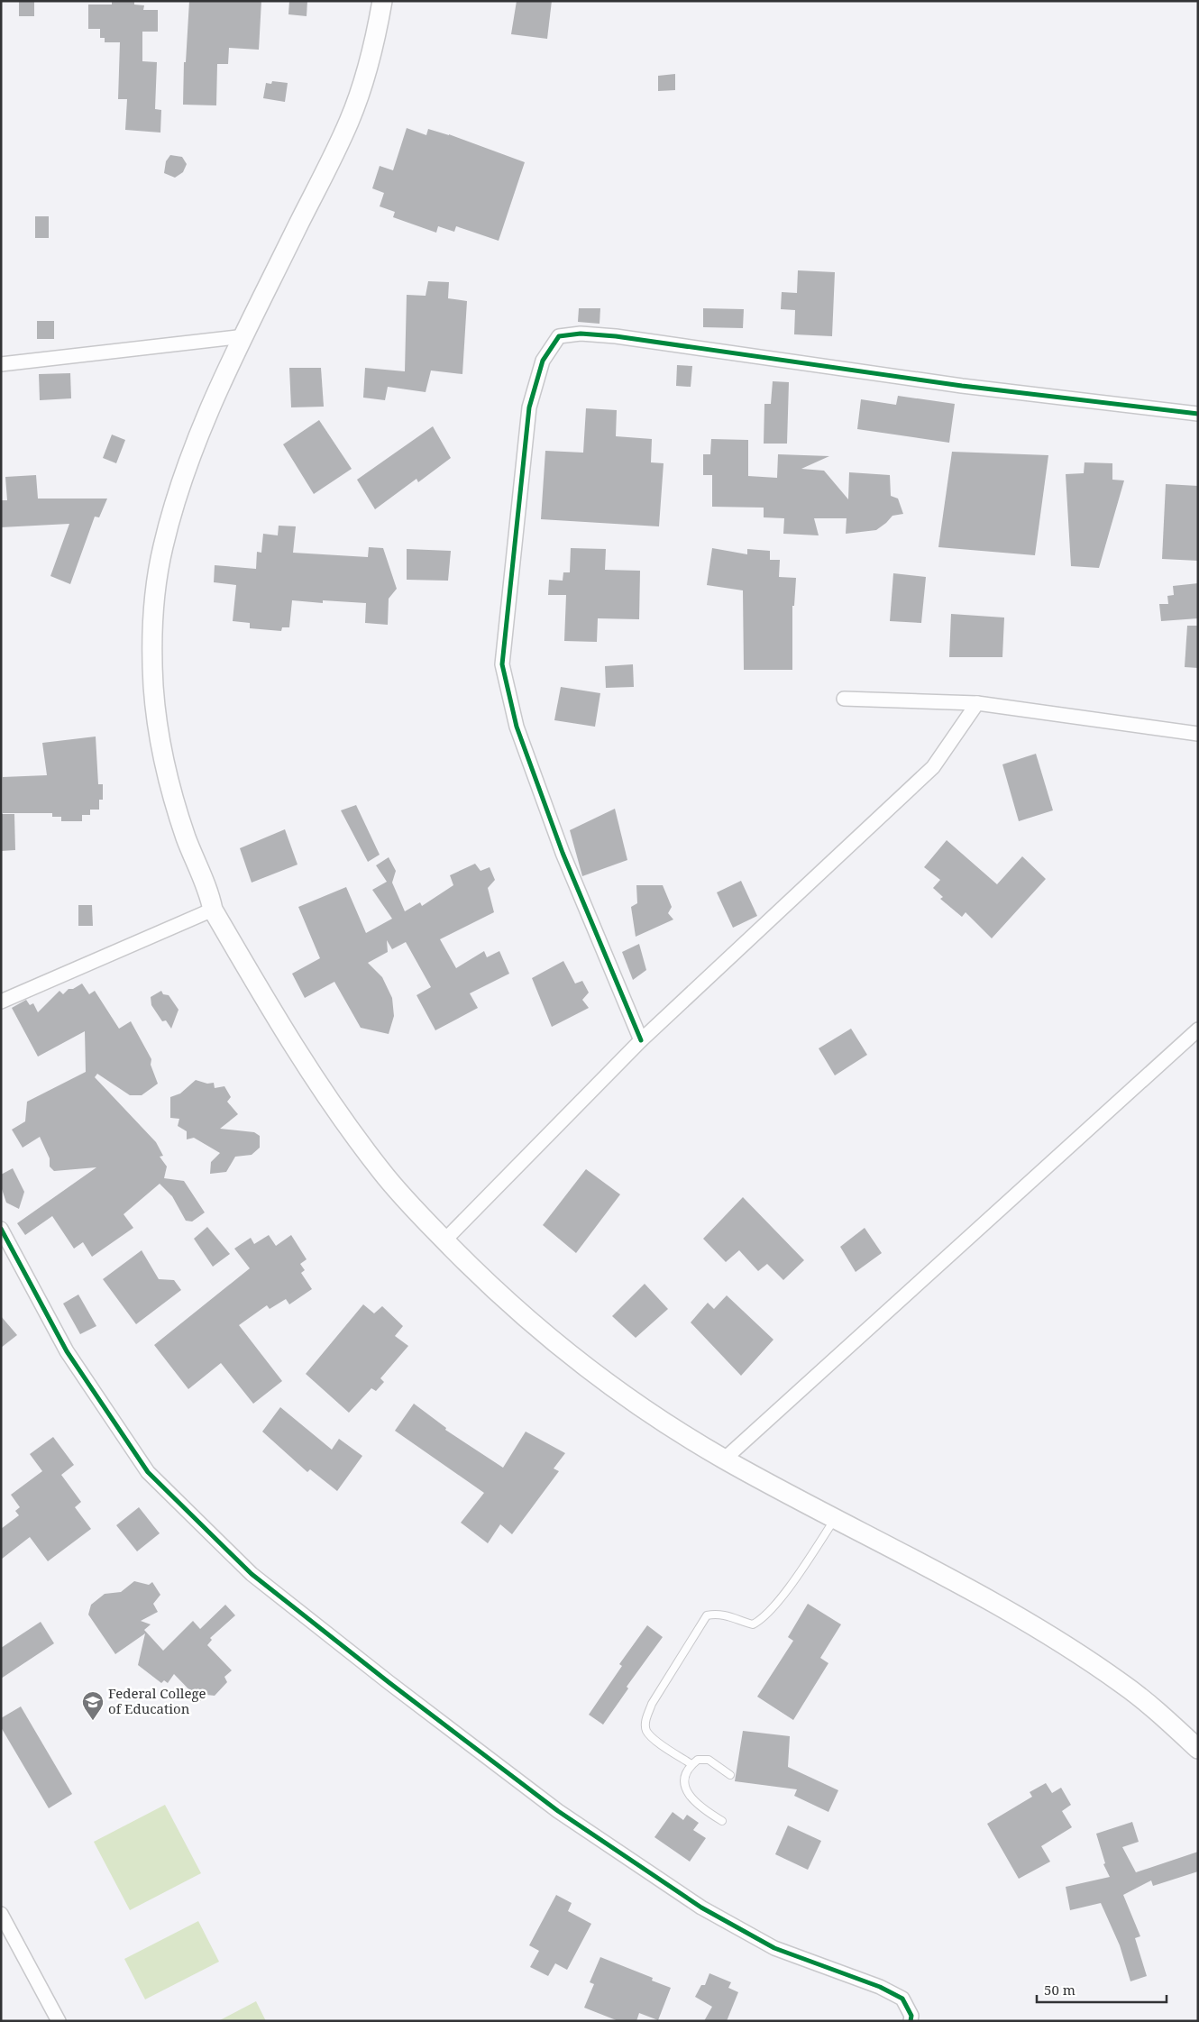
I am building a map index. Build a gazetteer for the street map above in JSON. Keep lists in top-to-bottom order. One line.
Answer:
{"places":{"school or university":["Federal College of Education"]},"scale_bar":"50 m"}
